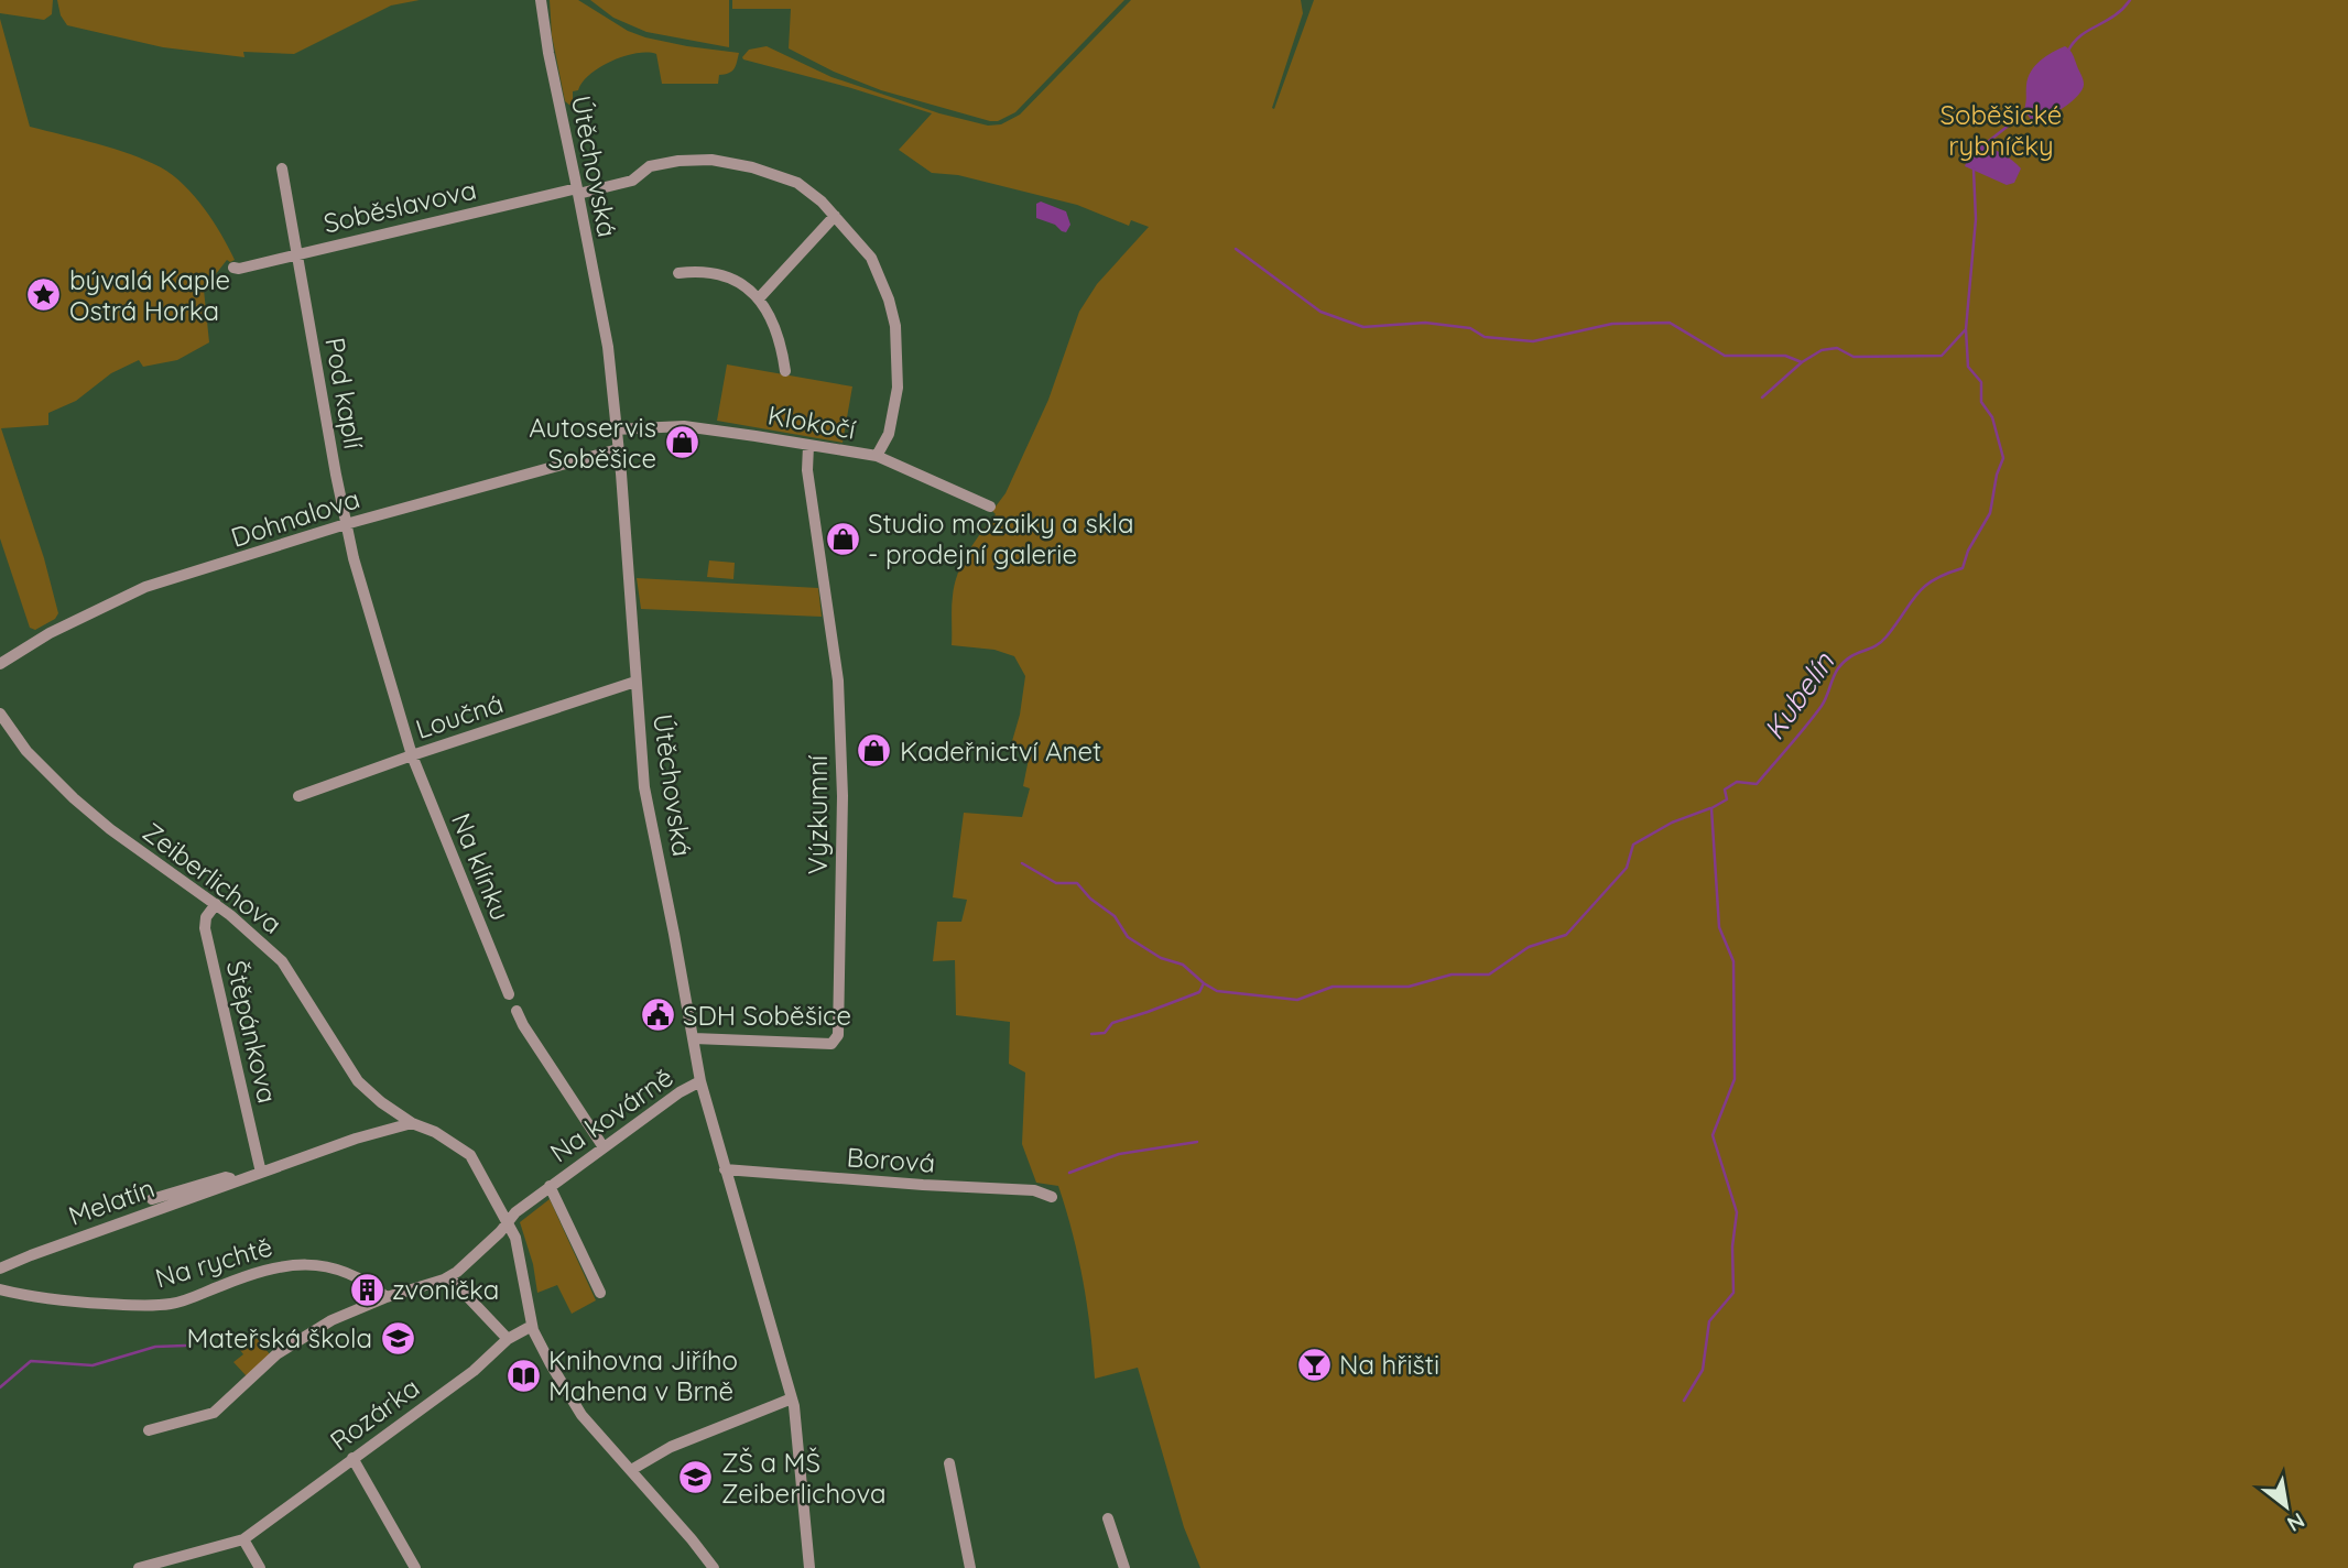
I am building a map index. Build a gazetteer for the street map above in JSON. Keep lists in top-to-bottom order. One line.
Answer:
{"streets":{"street":["Útěchovská","Soběslavova","Pod kaplí","Klokočí","Dohnalova","Loučná","Výzkumní","Na klínku","Zeiberlichova","Štěpánkova","Na kovárně","Borová","Melatín","Na rychtě","Rozárka"]},"crossings":[["Útěchovská","Soběslavova"],["Útěchovská","Klokočí"],["Útěchovská","Dohnalova"],["Útěchovská","Loučná"],["Útěchovská","Výzkumní"],["Útěchovská","Na kovárně"],["Útěchovská","Borová"],["Soběslavova","Pod kaplí"],["Soběslavova","Klokočí"],["Pod kaplí","Dohnalova"],["Pod kaplí","Loučná"],["Pod kaplí","Na klínku"],["Klokočí","Výzkumní"],["Loučná","Na klínku"],["Zeiberlichova","Štěpánkova"],["Zeiberlichova","Na kovárně"],["Zeiberlichova","Melatín"],["Zeiberlichova","Rozárka"],["Štěpánkova","Melatín"]],"water":["Kubelín"],"parks":["Soběšické rybníčky"],"places":{"place":["bývalá Kaple Ostrá Horka"],"shop":["Autoservis Soběšice","Studio mozaiky a skla - prodejní galerie","Kadeřnictví Anet"],"public building":["SDH Soběšice"],"building":["zvonička"],"school or university":["Mateřská škola","ZŠ a MŠ Zeiberlichova"],"bar":["Na hřišti"],"library":["Knihovna Jiřího Mahena v Brně"]},"north":"bottom right"}
